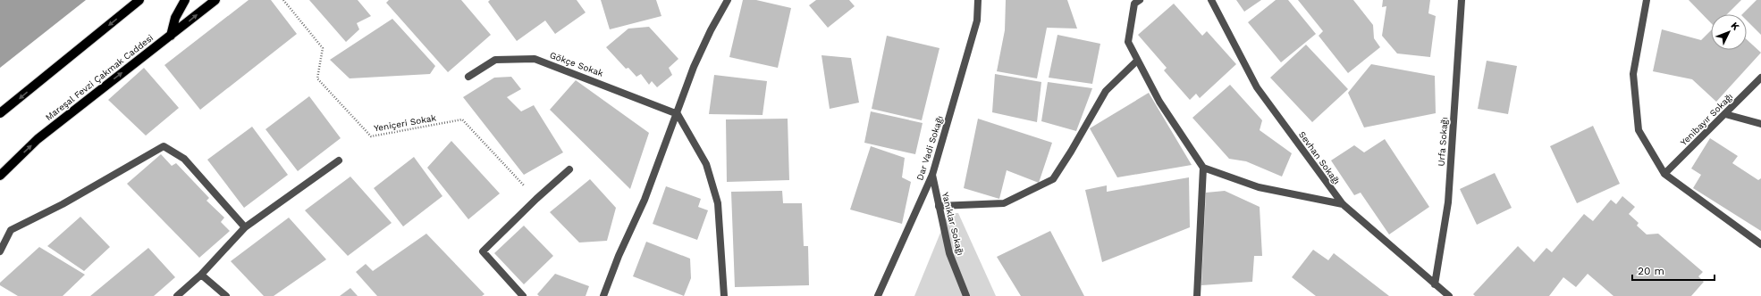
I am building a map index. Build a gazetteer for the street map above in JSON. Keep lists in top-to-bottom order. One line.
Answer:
{"streets":{"main road":["Mareşal Fevzi Çakmak Caddesi"],"street":["Gökçe Sokak","Yenibayır Sokağı","Urfa Sokağı","Dar Vadi Sokağı","Sevhan Sokağı","Yanıklar Sokağı"],"path":["Yeniçeri Sokak"]},"crossings":[["Urfa Sokağı","Sevhan Sokağı"],["Dar Vadi Sokağı","Yanıklar Sokağı"]],"scale_bar":"20 m","north":"top right"}
